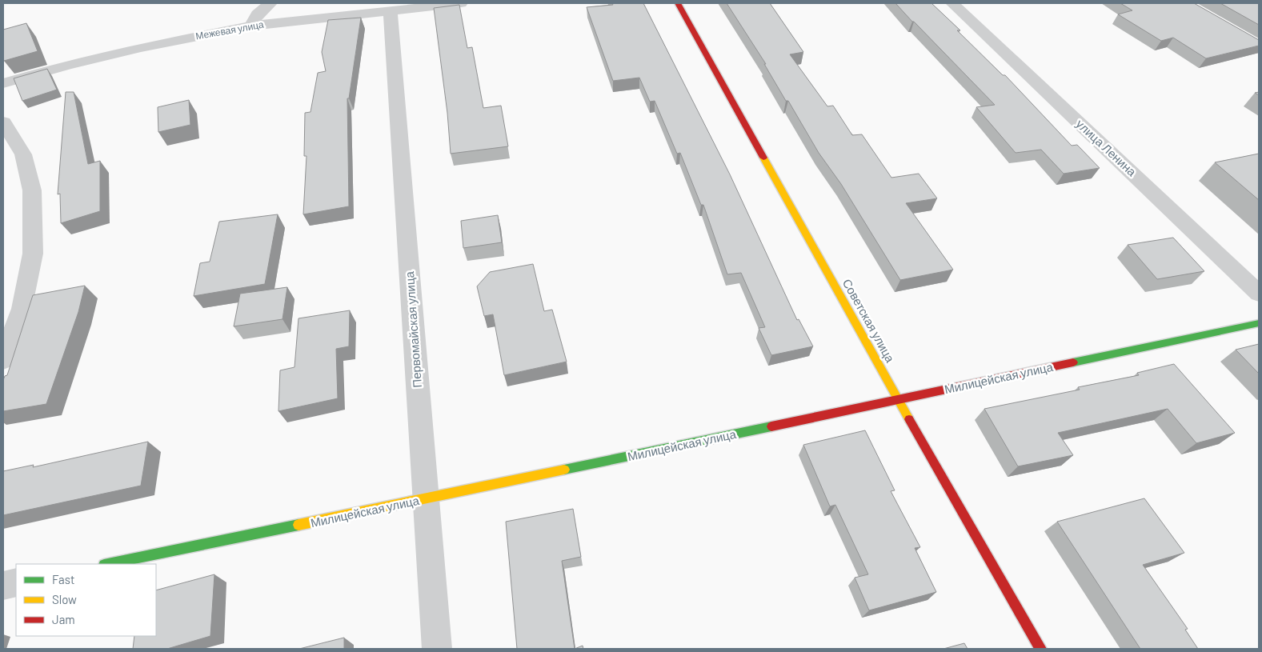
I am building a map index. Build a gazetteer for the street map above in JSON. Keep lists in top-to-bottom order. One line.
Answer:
{"streets":{"street":["Межевая улица","улица Ленина","Советская улица","Первомайская улица","Милицейская улица"]},"crossings":[["Межевая улица","Первомайская улица"],["Советская улица","Милицейская улица"],["Первомайская улица","Милицейская улица"]],"legend":["Fast","Slow","Jam"]}
